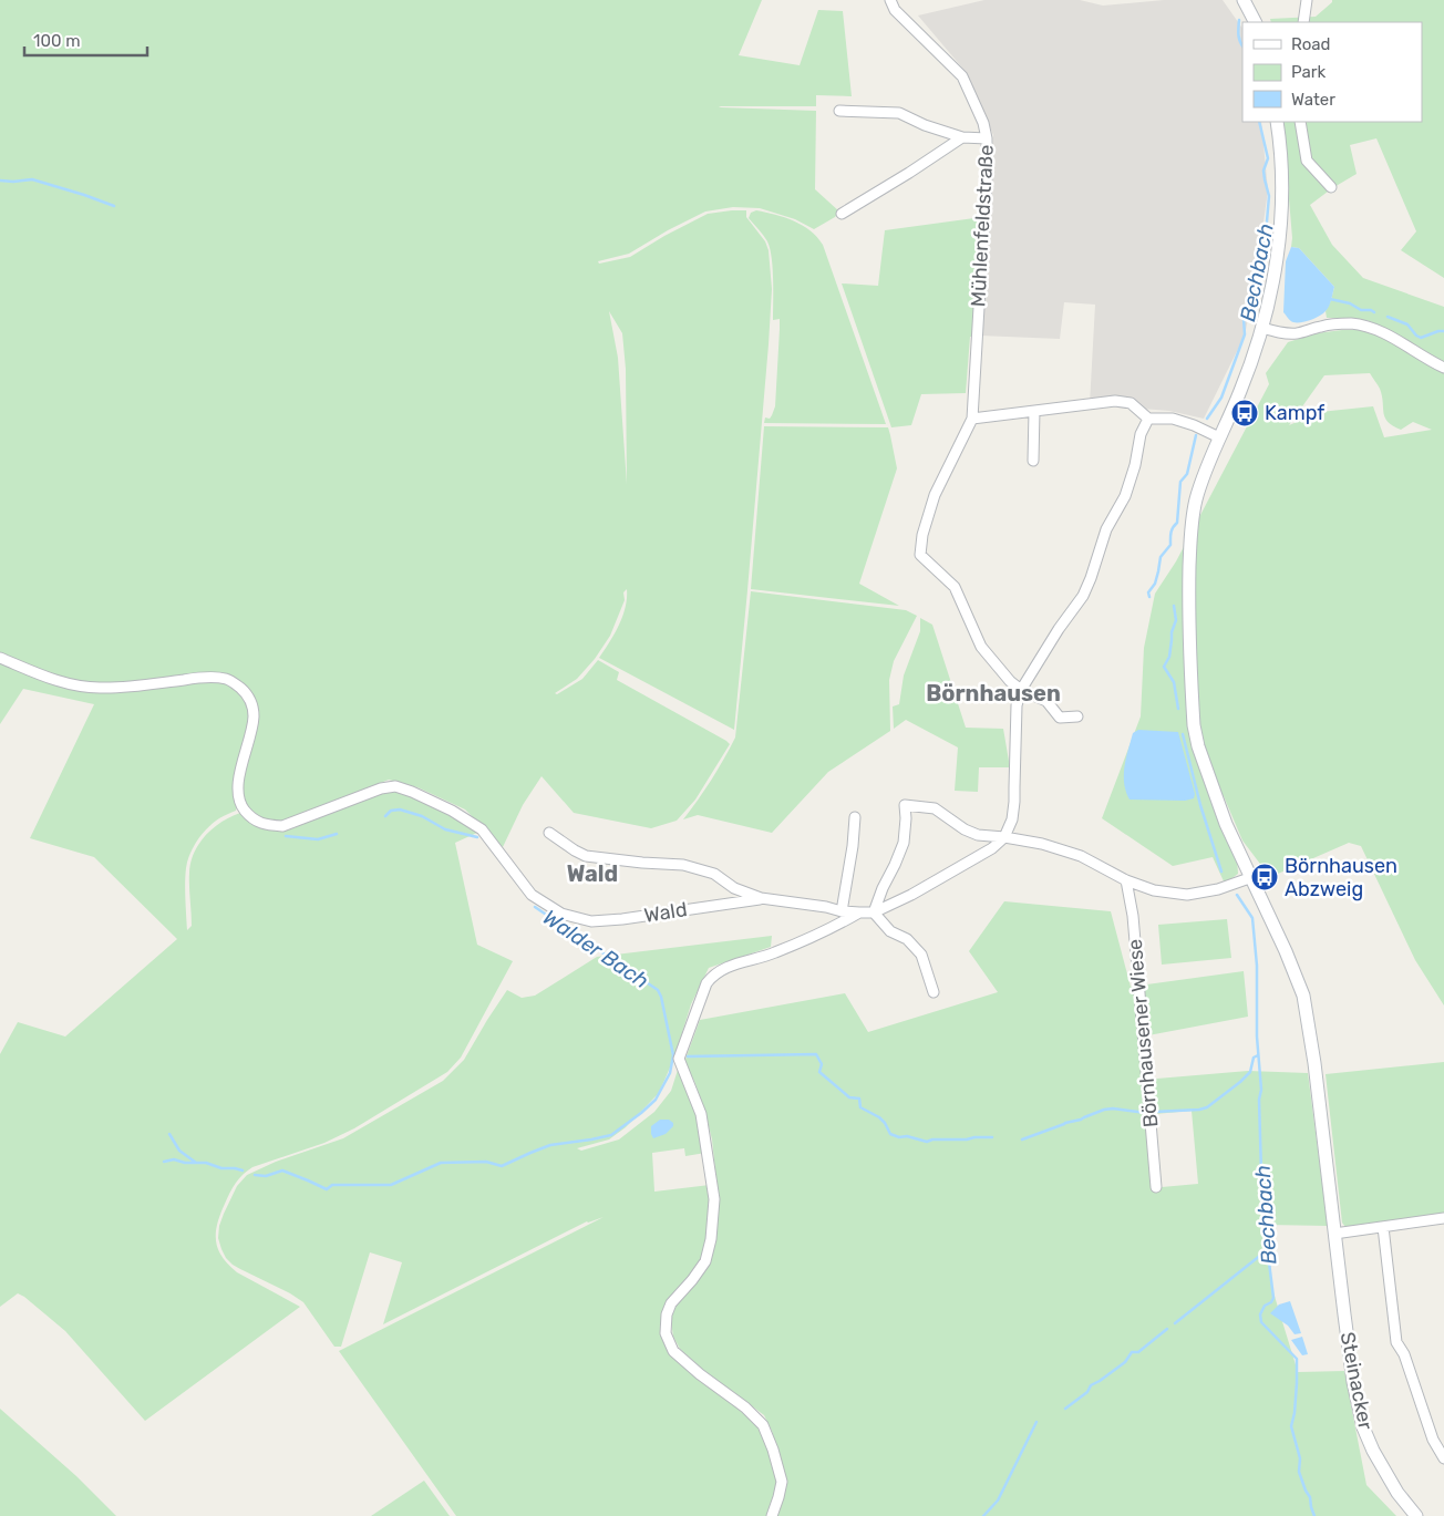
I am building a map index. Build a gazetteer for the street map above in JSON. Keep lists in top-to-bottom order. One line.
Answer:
{"streets":{"main road":["Steinacker"],"street":["Mühlenfeldstraße","Wald","Börnhausener Wiese"]},"districts":["Börnhausen","Wald"],"water":["Bechbach","Walder Bach"],"places":{"bus stop":["Kampf","Börnhausen Abzweig"]},"legend":["Road","Park","Water"],"scale_bar":"100 m"}
